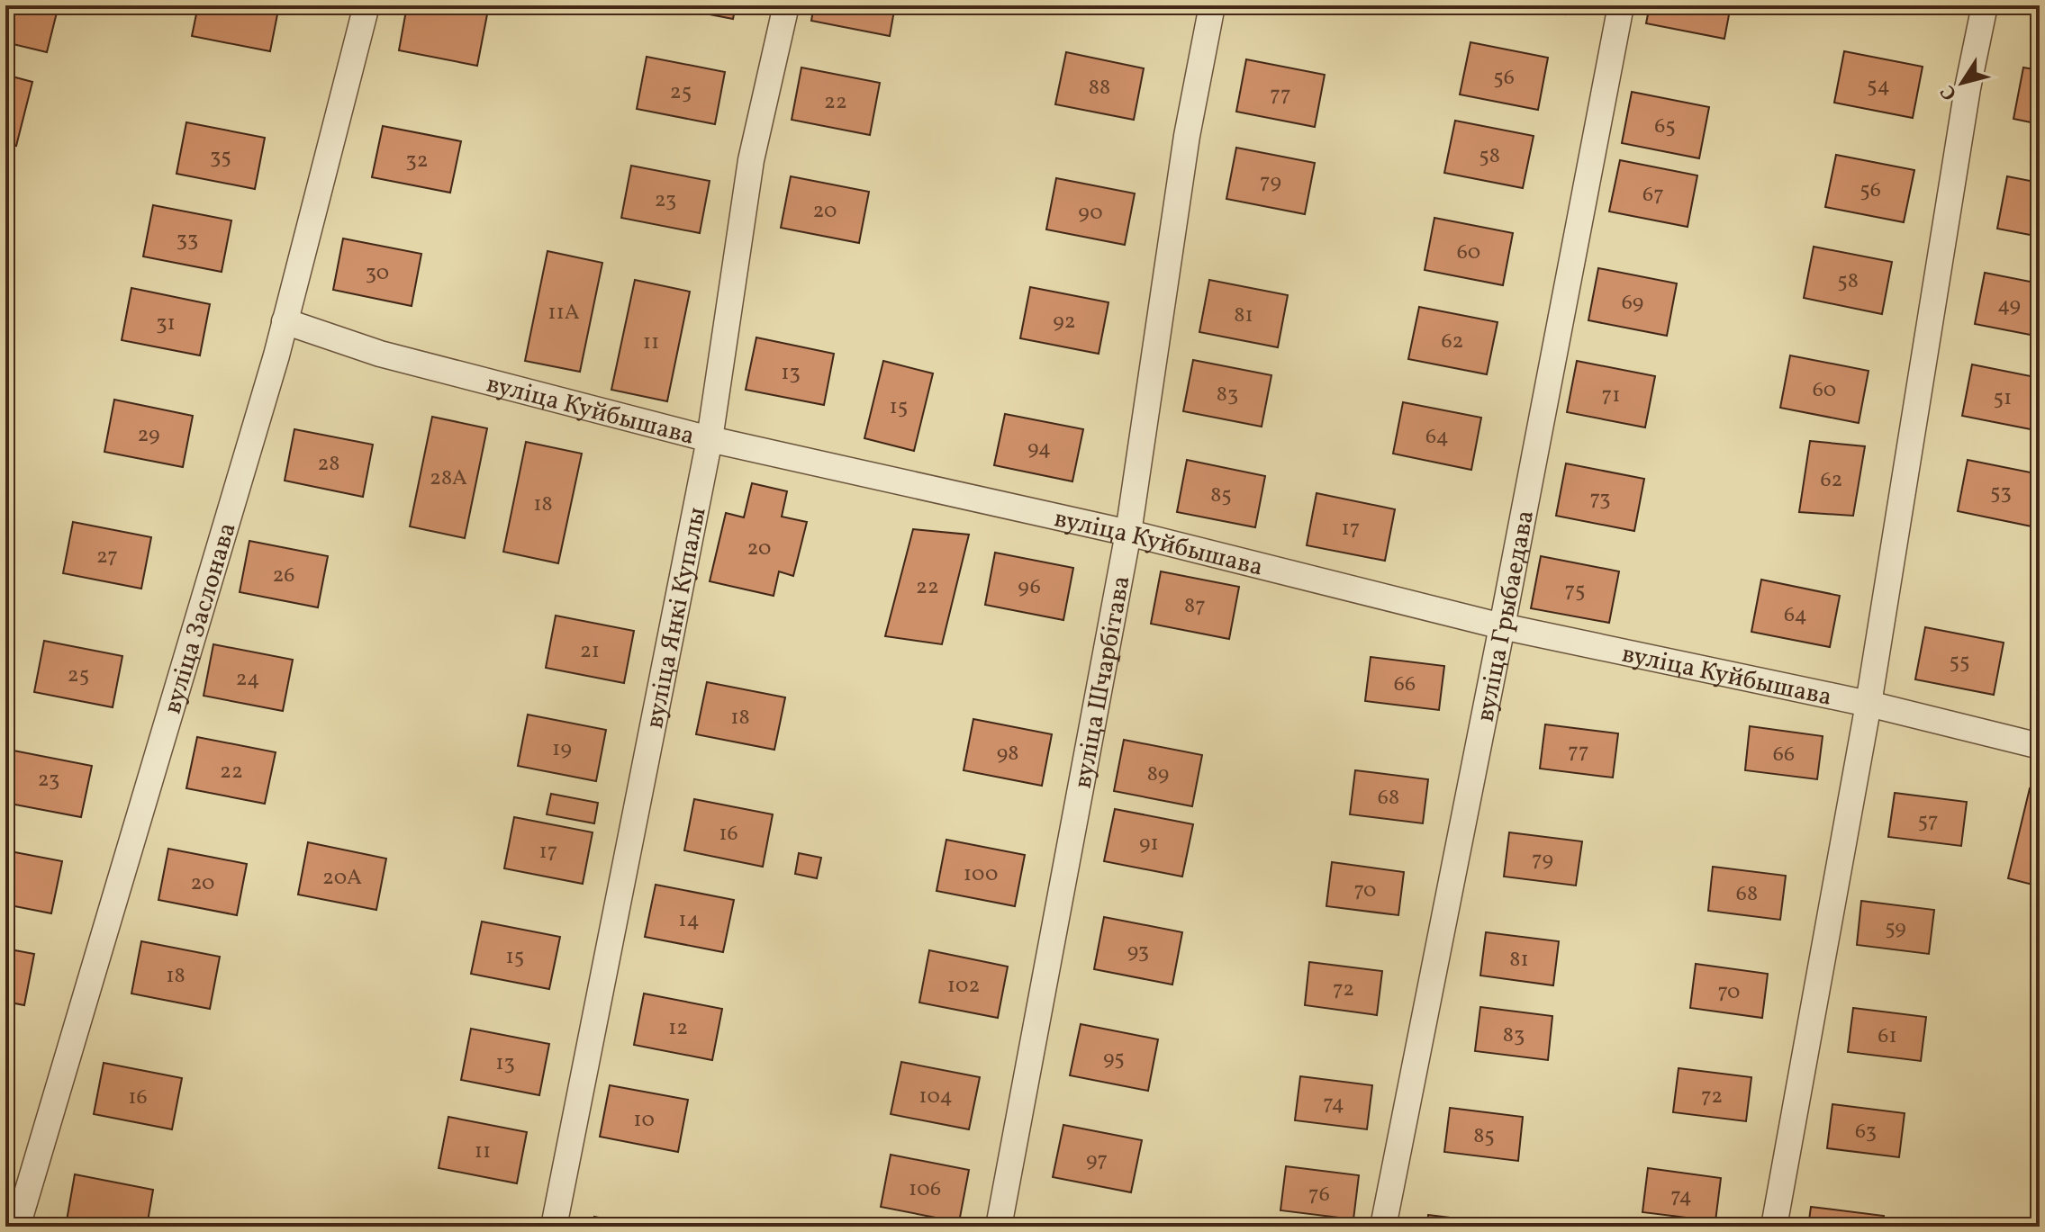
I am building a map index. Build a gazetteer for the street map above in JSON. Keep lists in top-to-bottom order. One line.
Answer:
{"streets":{"street":["вуліца Куйбышава","вуліца Янкі Купалы","вуліца Грыбаедава","вуліца Заслонава","вуліца Шчарбітава"]},"crossings":[["вуліца Куйбышава","вуліца Янкі Купалы"],["вуліца Куйбышава","вуліца Грыбаедава"],["вуліца Куйбышава","вуліца Заслонава"],["вуліца Куйбышава","вуліца Шчарбітава"]],"house_numbers":["56","54","88","25","77","22","65","58","35","32","79","56","67","23","20","90","33","60","30","58","69","49","11А","81","92","31","62","11","13","60","83","71","51","15","29","64","94","28","28А","62","53","85","73","18","17","20","27","26","22","96","75","87","64","21","55","25","24","66","18","19","77","98","66","22","89","23","68","57","16","91","17","79","100","20А","20","70","68","14","59","93","15","81","18","102","72","70","12","83","61","95","13","104","72","16","74","10","63","85","11","97","106","76","74"],"north":"bottom left"}
